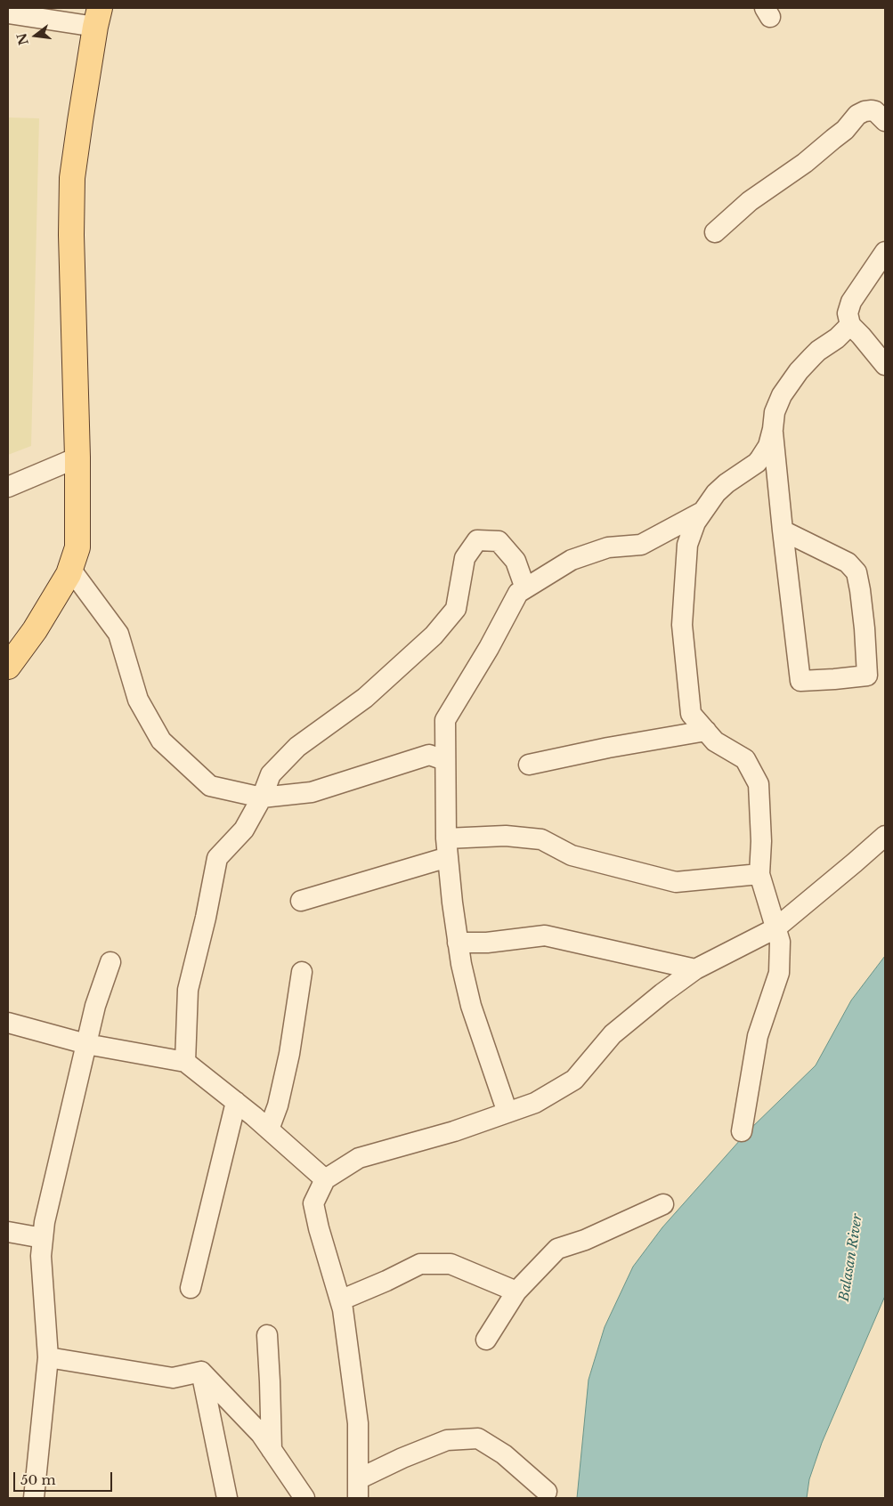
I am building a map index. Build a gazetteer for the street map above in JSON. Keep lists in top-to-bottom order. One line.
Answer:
{"water":["Balasan River"],"scale_bar":"50 m","north":"left"}
